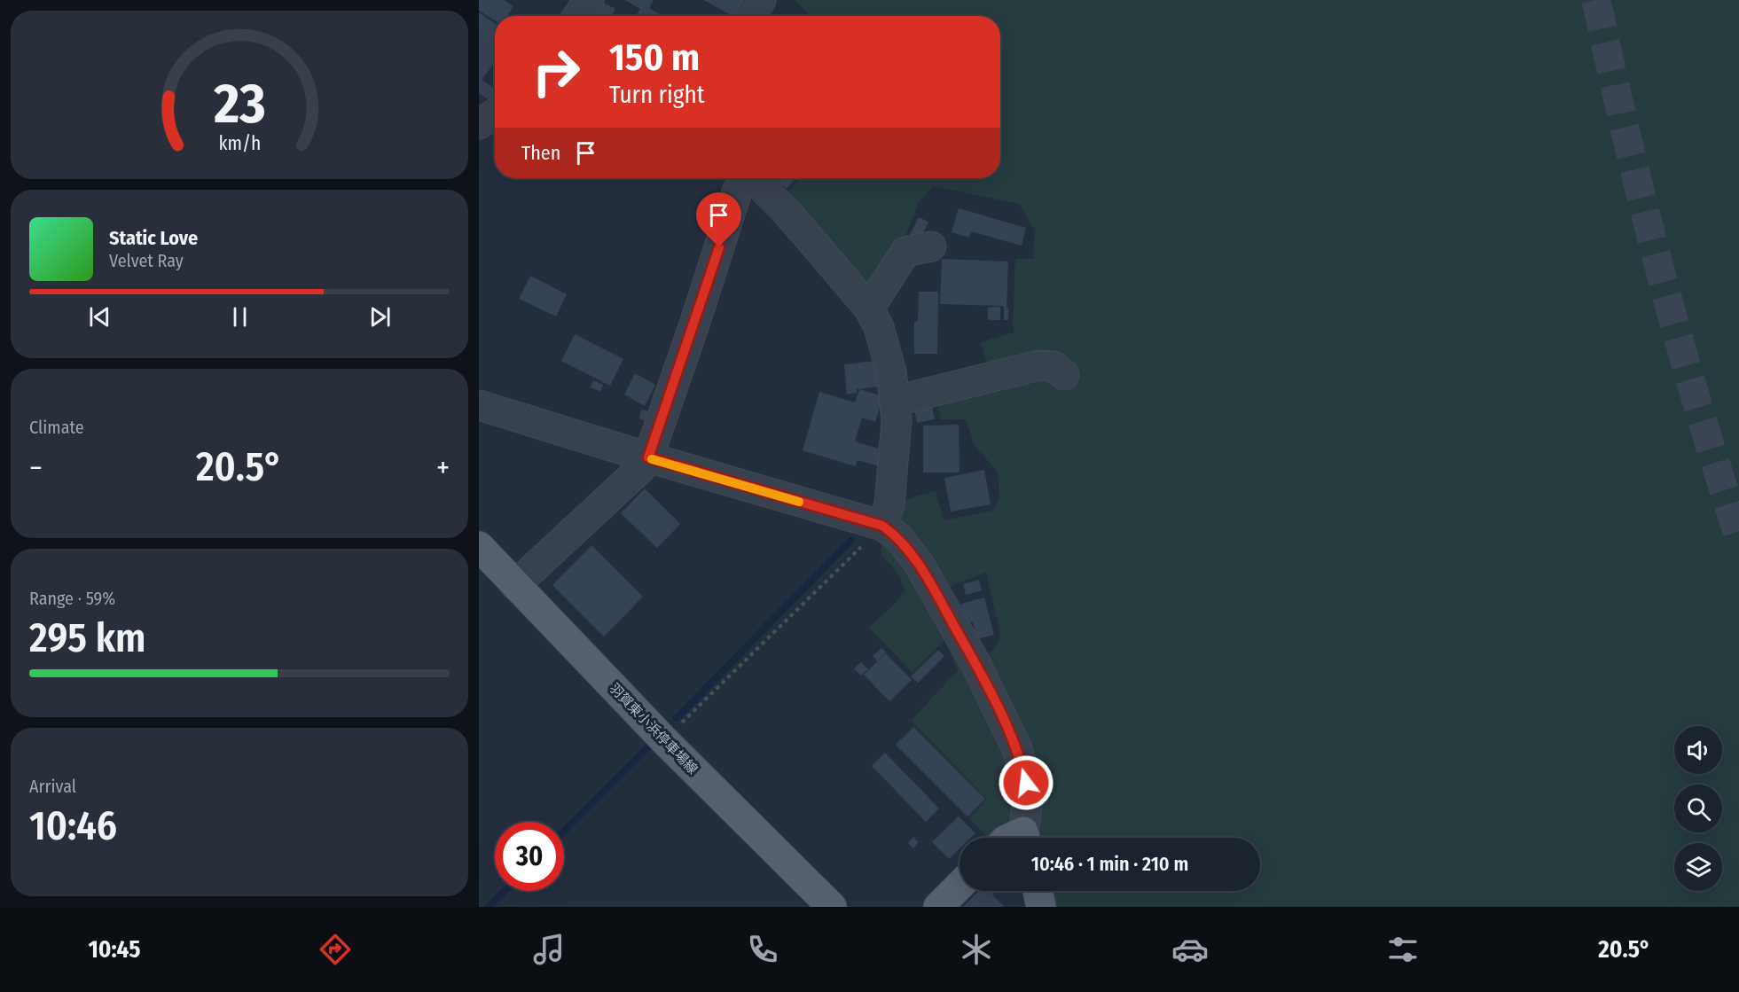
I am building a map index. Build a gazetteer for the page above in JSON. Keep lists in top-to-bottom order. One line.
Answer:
{"streets":{"main road":["羽賀東小浜停車場線"]},"page":{"turn":["150 m","Turn right"],"then":"Then","song":["Static Love","Velvet Ray"],"tile":["Climate",["Range · 59%","295 km"],["Arrival","10:46"]],"heat":["−","20.5°","+"],"limit":"30","trip":"10:46 · 1 min · 210 m","tabs":["10:45","20.5°"],"gauge":["23","km/h"]}}
